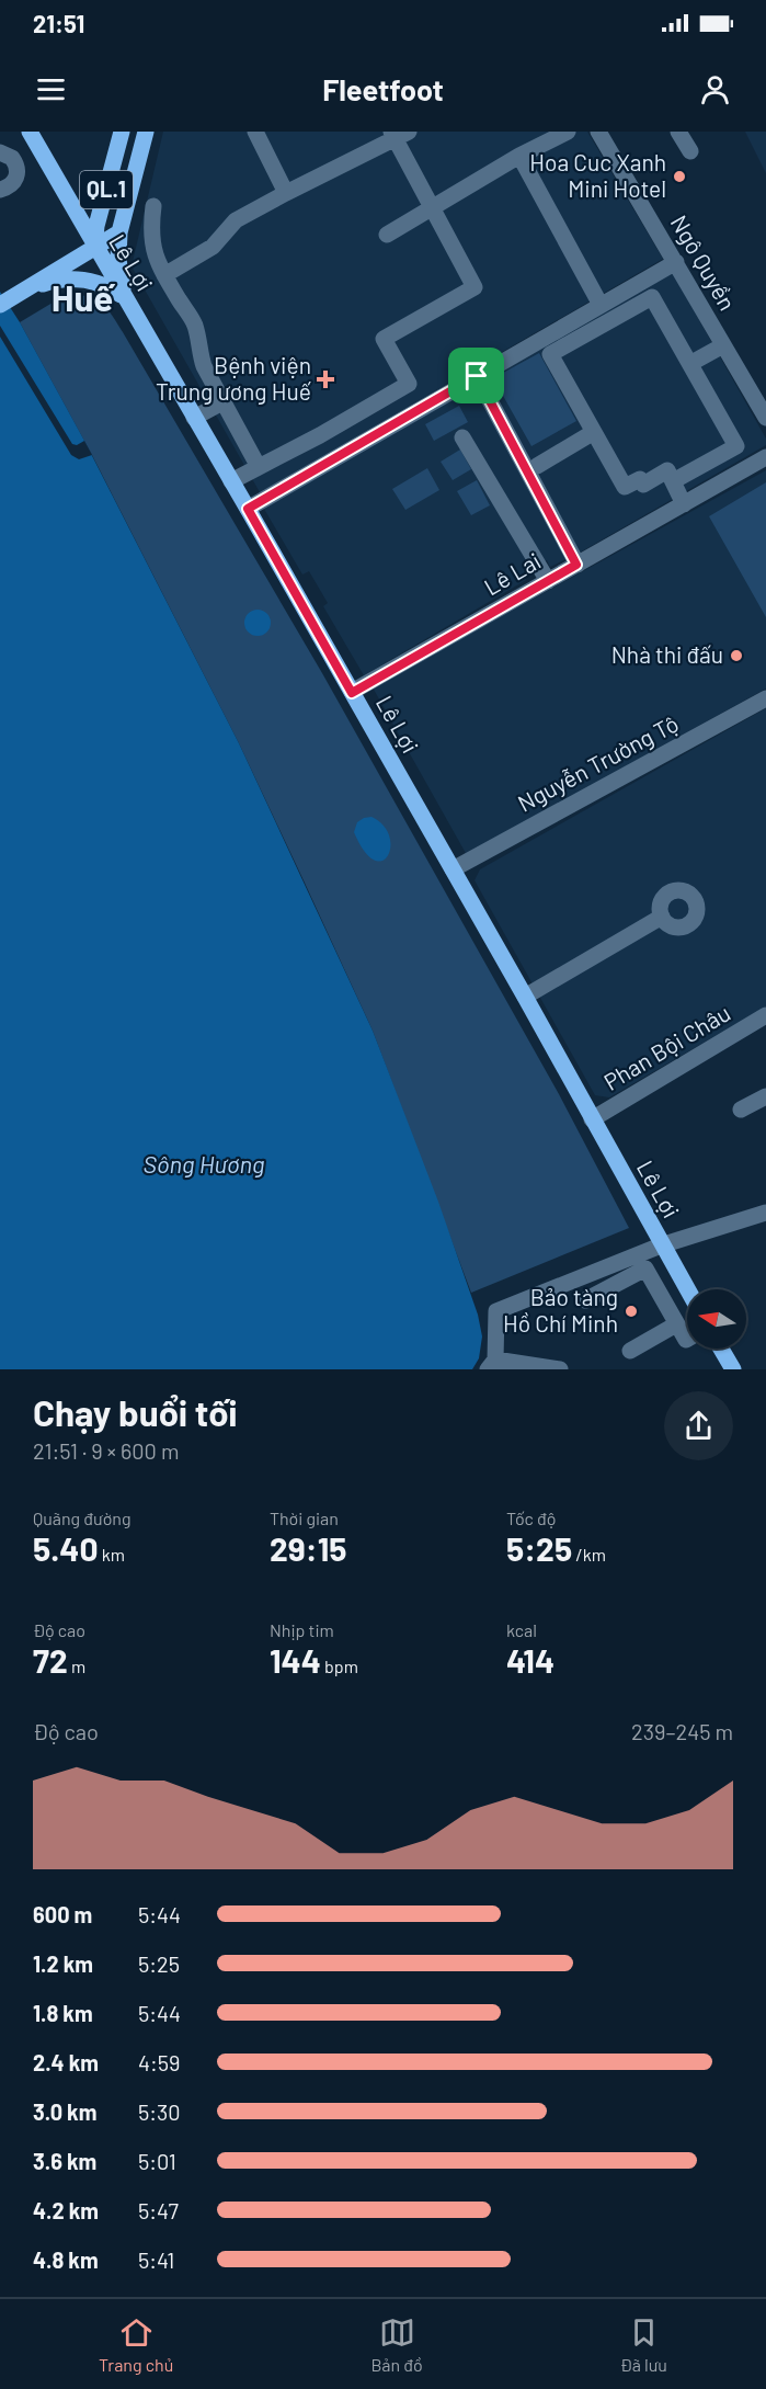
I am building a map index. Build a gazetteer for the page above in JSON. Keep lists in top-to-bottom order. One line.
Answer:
{"streets":{"main road":["QL.1","Lê Lợi"],"street":["Ngô Quyền","Lê Lai","Nguyễn Trường Tộ","Phan Bội Châu"]},"crossings":[["QL.1","Lê Lợi"],["Lê Lợi","Lê Lai"],["Lê Lợi","Nguyễn Trường Tộ"],["Lê Lợi","Phan Bội Châu"]],"districts":["Huế"],"water":["Sông Hương"],"places":{"other":["Hoa Cuc Xanh Mini Hotel","Nhà thi đấu","Bảo tàng Hồ Chí Minh"],"health":["Bệnh viện Trung ương Huế"]},"north":"left","page":{"status":"21:51","header":"Fleetfoot","heading":["Chạy buổi tối","21:51 · 9 × 600 m"],"stats":[["Quãng đường","5.40 km"],["Thời gian","29:15"],["Tốc độ","5:25 /km"],["Độ cao","72 m"],["Nhịp tim","144 bpm"],["kcal","414"]],"chart":["Độ cao","239–245 m"],"list":[{"name":"600 m","note":"5:44"},{"name":"1.2 km","note":"5:25"},{"name":"1.8 km","note":"5:44"},{"name":"2.4 km","note":"4:59"},{"name":"3.0 km","note":"5:30"},{"name":"3.6 km","note":"5:01"},{"name":"4.2 km","note":"5:47"},{"name":"4.8 km","note":"5:41"}],"tabs":["Trang chủ","Bản đồ","Đã lưu"]}}
